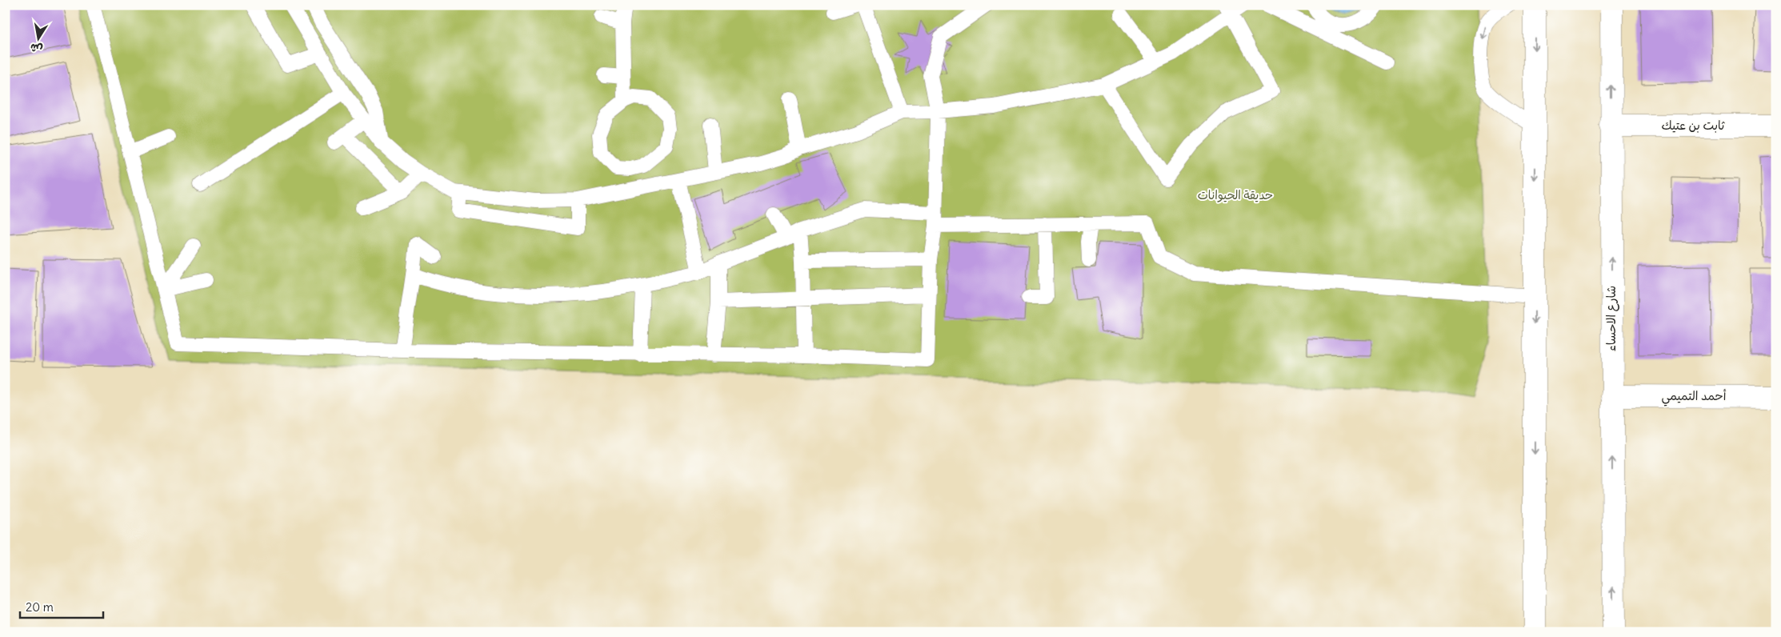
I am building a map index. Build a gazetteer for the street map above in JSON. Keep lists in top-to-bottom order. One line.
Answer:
{"streets":{"main road":["ثابت بن عتيك","شارع الاحساء","أحمد التميمي"]},"crossings":[["ثابت بن عتيك","شارع الاحساء"],["شارع الاحساء","أحمد التميمي"]],"parks":["حديقة الحيوانات"],"scale_bar":"20 m","north":"bottom"}
